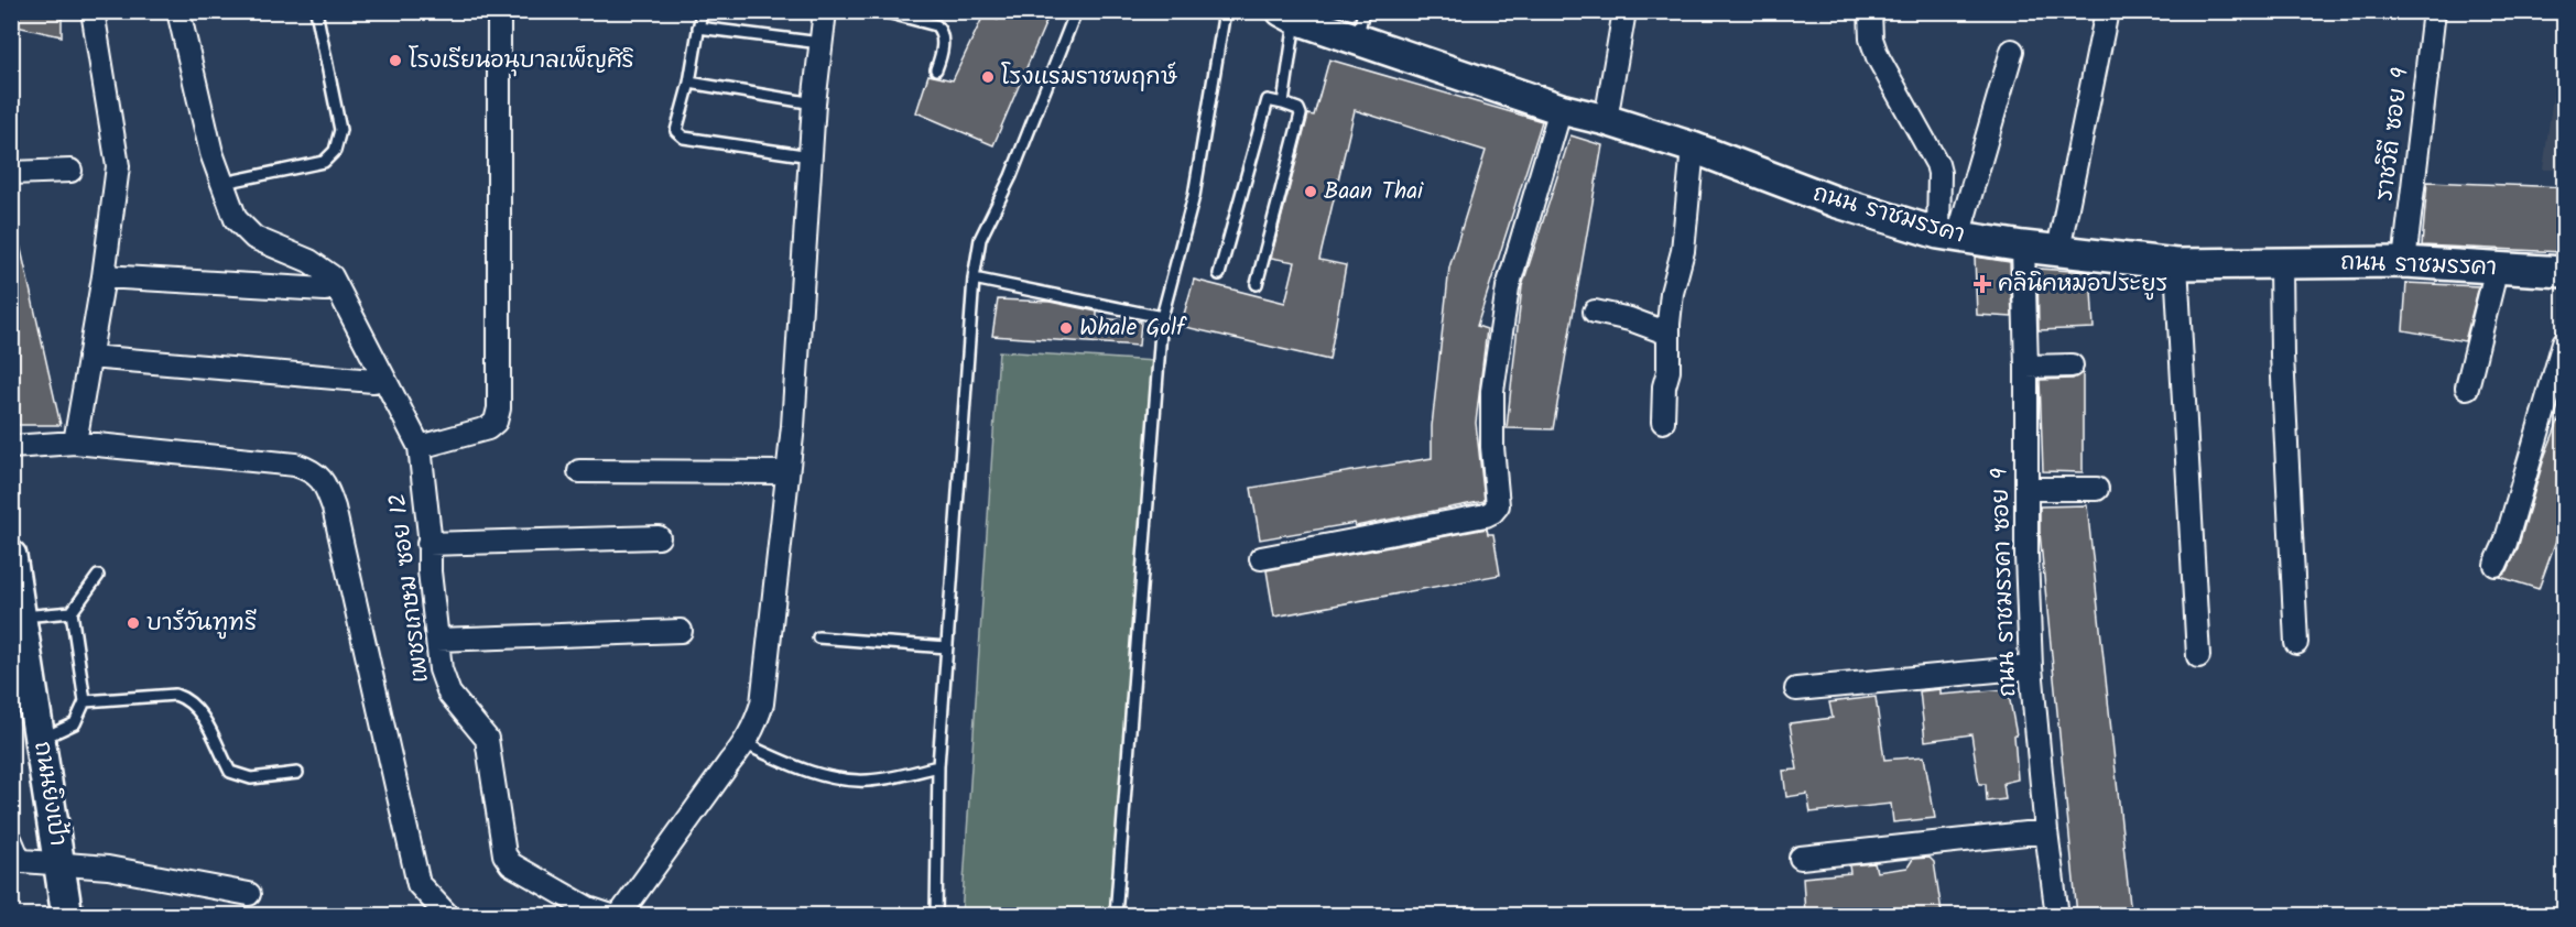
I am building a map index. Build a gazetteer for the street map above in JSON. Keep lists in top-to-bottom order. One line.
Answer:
{"streets":{"street":["ราชวิถี ซอย 9","ถนน ราชมรรคา","ถนน ราชมรรคา ซอย 9","เพชรเกษม ซอย 12","ถนนยิงเป้า"]},"crossings":[["ราชวิถี ซอย 9","ถนน ราชมรรคา"],["ถนน ราชมรรคา","ถนน ราชมรรคา ซอย 9"]],"places":{"other":["โรงเรียนอนุบาลเพ็ญศิริ","โรงแรมราชพฤกษ์","Baan Thai","Whale Golf","บาร์วันทูทรี"],"health":["คลินิคหมอประยูร"]}}
